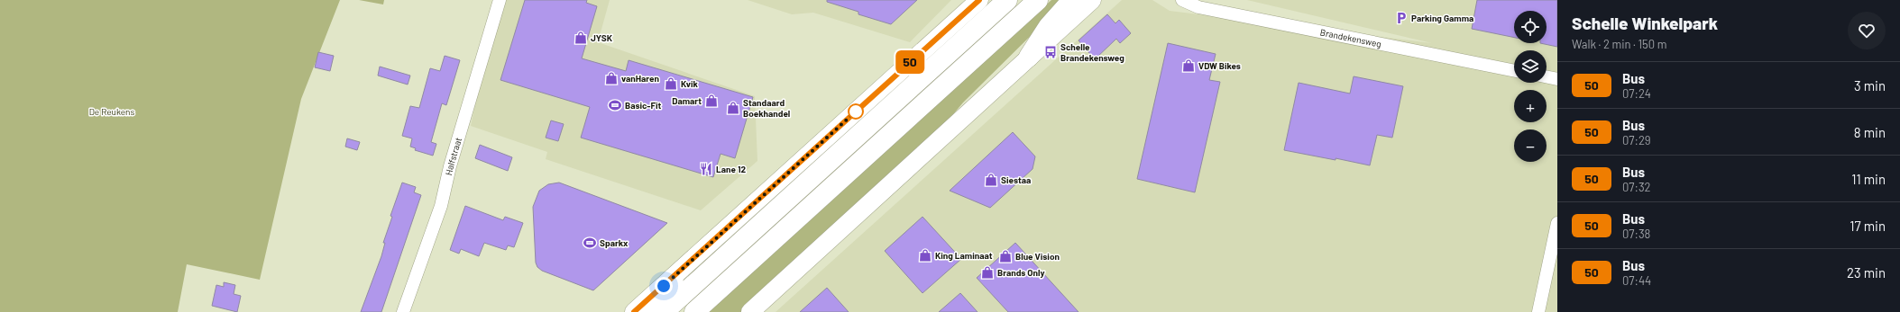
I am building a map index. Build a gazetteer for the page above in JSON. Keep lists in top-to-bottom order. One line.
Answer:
{"streets":{"street":["Brandekensweg","Halfstraat"]},"parks":["De Reukens"],"places":{"parking":["Parking Gamma"],"shop":["JYSK","VDW Bikes","vanHaren","Kvik","Damart","Standaard Boekhandel","Siestaa","King Laminaat","Blue Vision","Brands Only"],"bus stop":["Schelle Brandekensweg"],"sports":["Basic-Fit","Sparkx"],"restaurant":["Lane 12"]},"lines":["bus line 50"],"page":{"on_map":"50","heading":["Schelle Winkelpark","Walk · 2 min · 150 m"],"map_buttons":["+","−"],"list":[{"mark":"50","name":"Bus","note":"07:24","value":"3 min"},{"mark":"50","name":"Bus","note":"07:29","value":"8 min"},{"mark":"50","name":"Bus","note":"07:32","value":"11 min"},{"mark":"50","name":"Bus","note":"07:38","value":"17 min"},{"mark":"50","name":"Bus","note":"07:44","value":"23 min"}]}}
